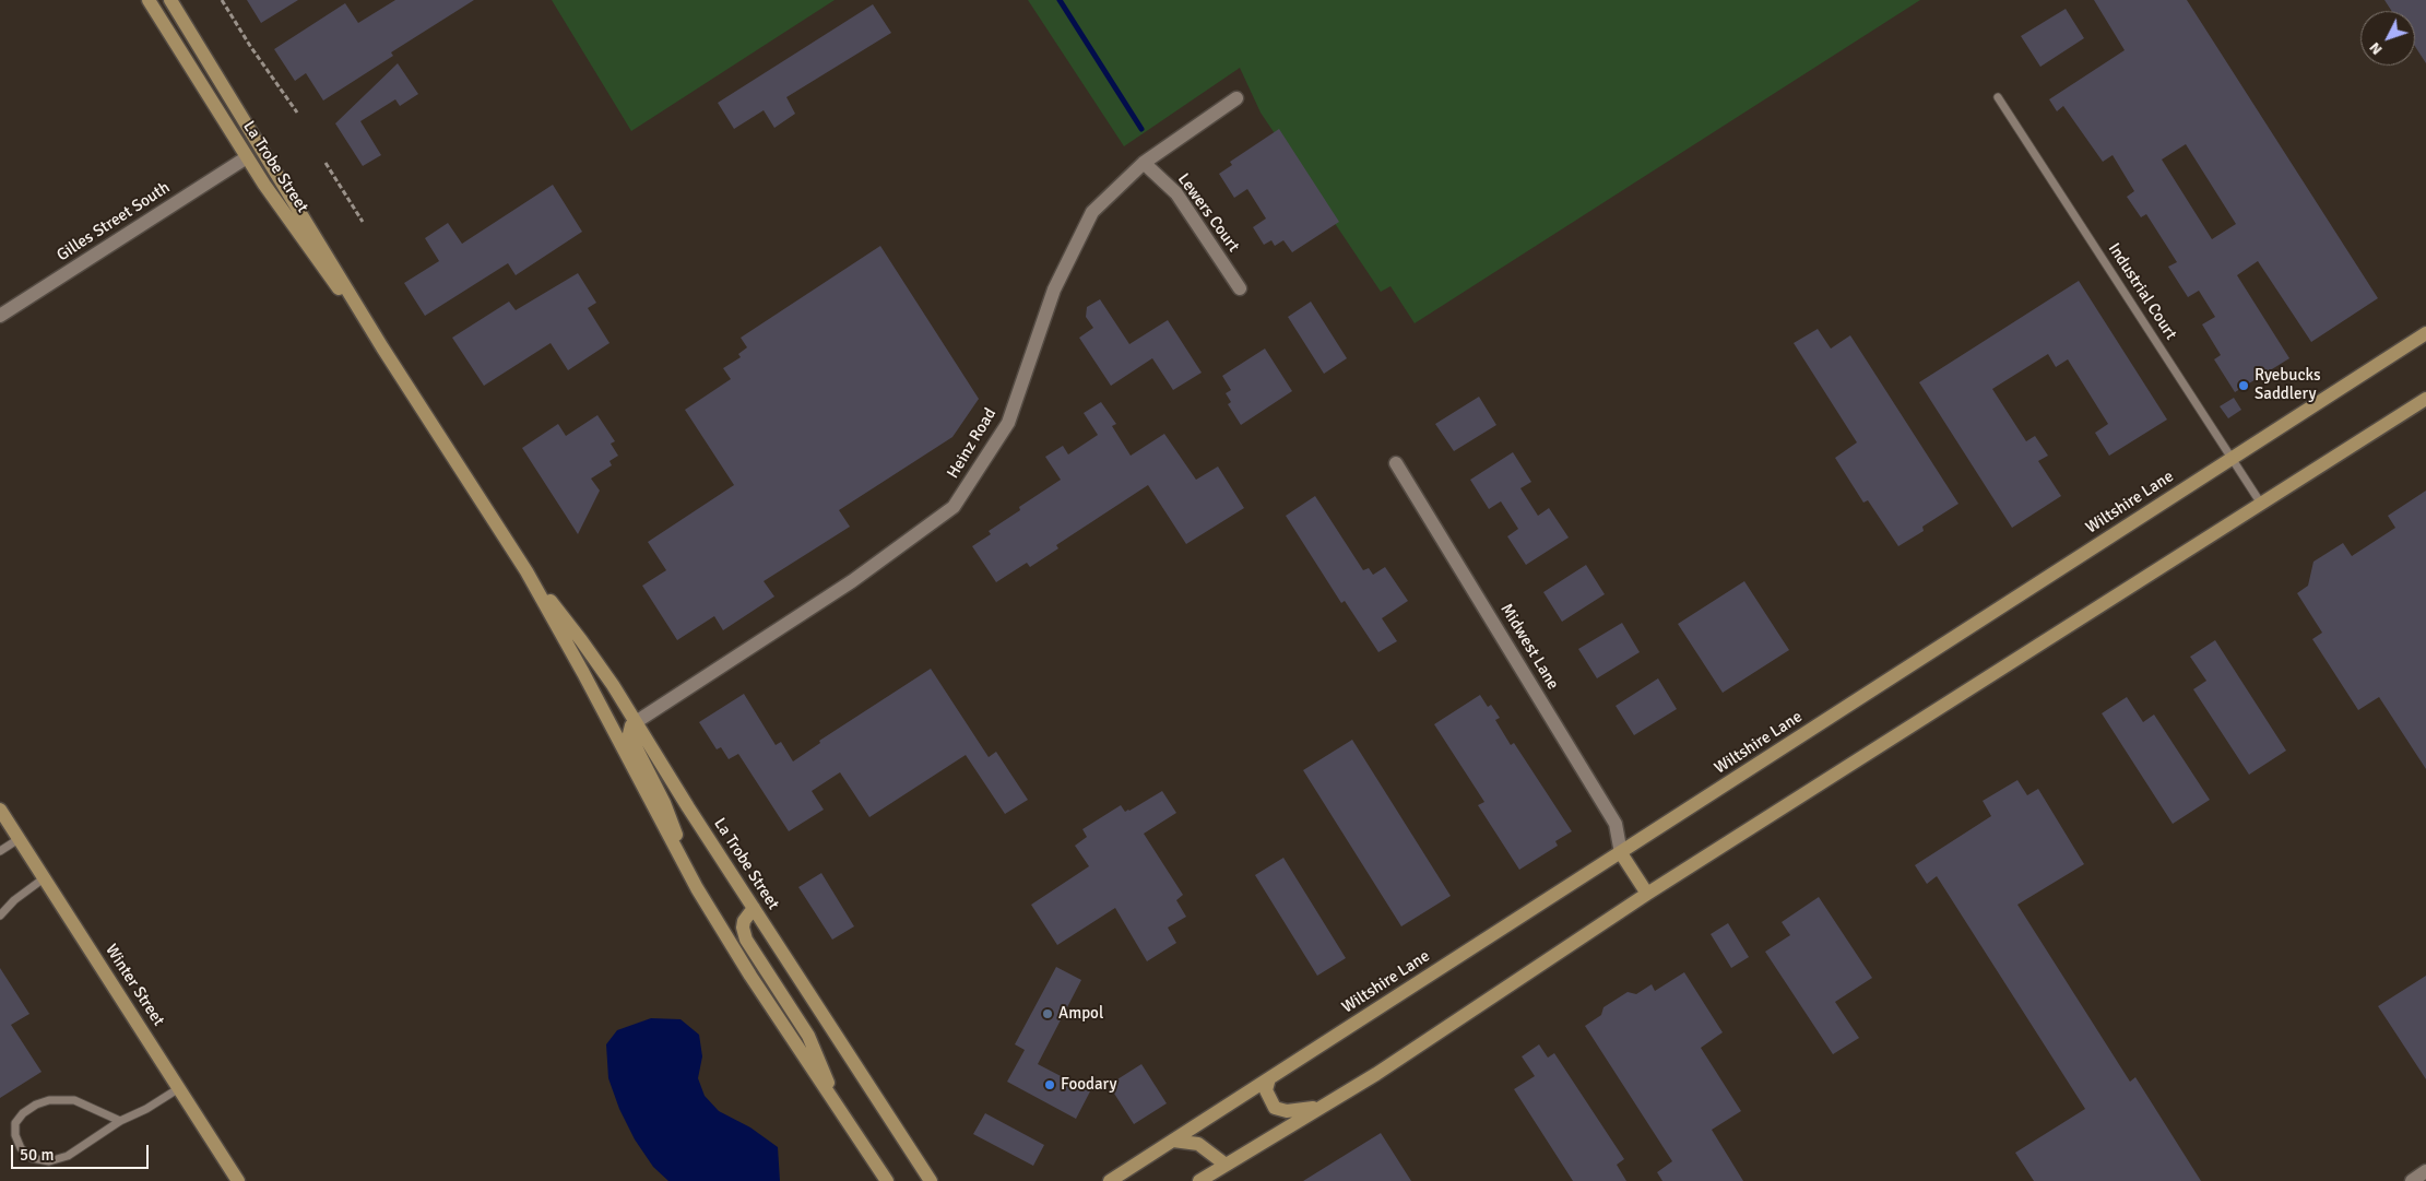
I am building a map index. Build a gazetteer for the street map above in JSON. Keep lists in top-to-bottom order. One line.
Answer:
{"streets":{"main road":["La Trobe Street","Wiltshire Lane","Winter Street"],"street":["Lewers Court","Gilles Street South","Heinz Road","Midwest Lane"],"lane":["Industrial Court"]},"crossings":[["La Trobe Street","Gilles Street South"],["La Trobe Street","Heinz Road"],["Lewers Court","Heinz Road"],["Industrial Court","Wiltshire Lane"],["Wiltshire Lane","Midwest Lane"]],"places":["Ryebucks Saddlery","Ampol","Foodary"],"scale_bar":"50 m","north":"bottom left"}
